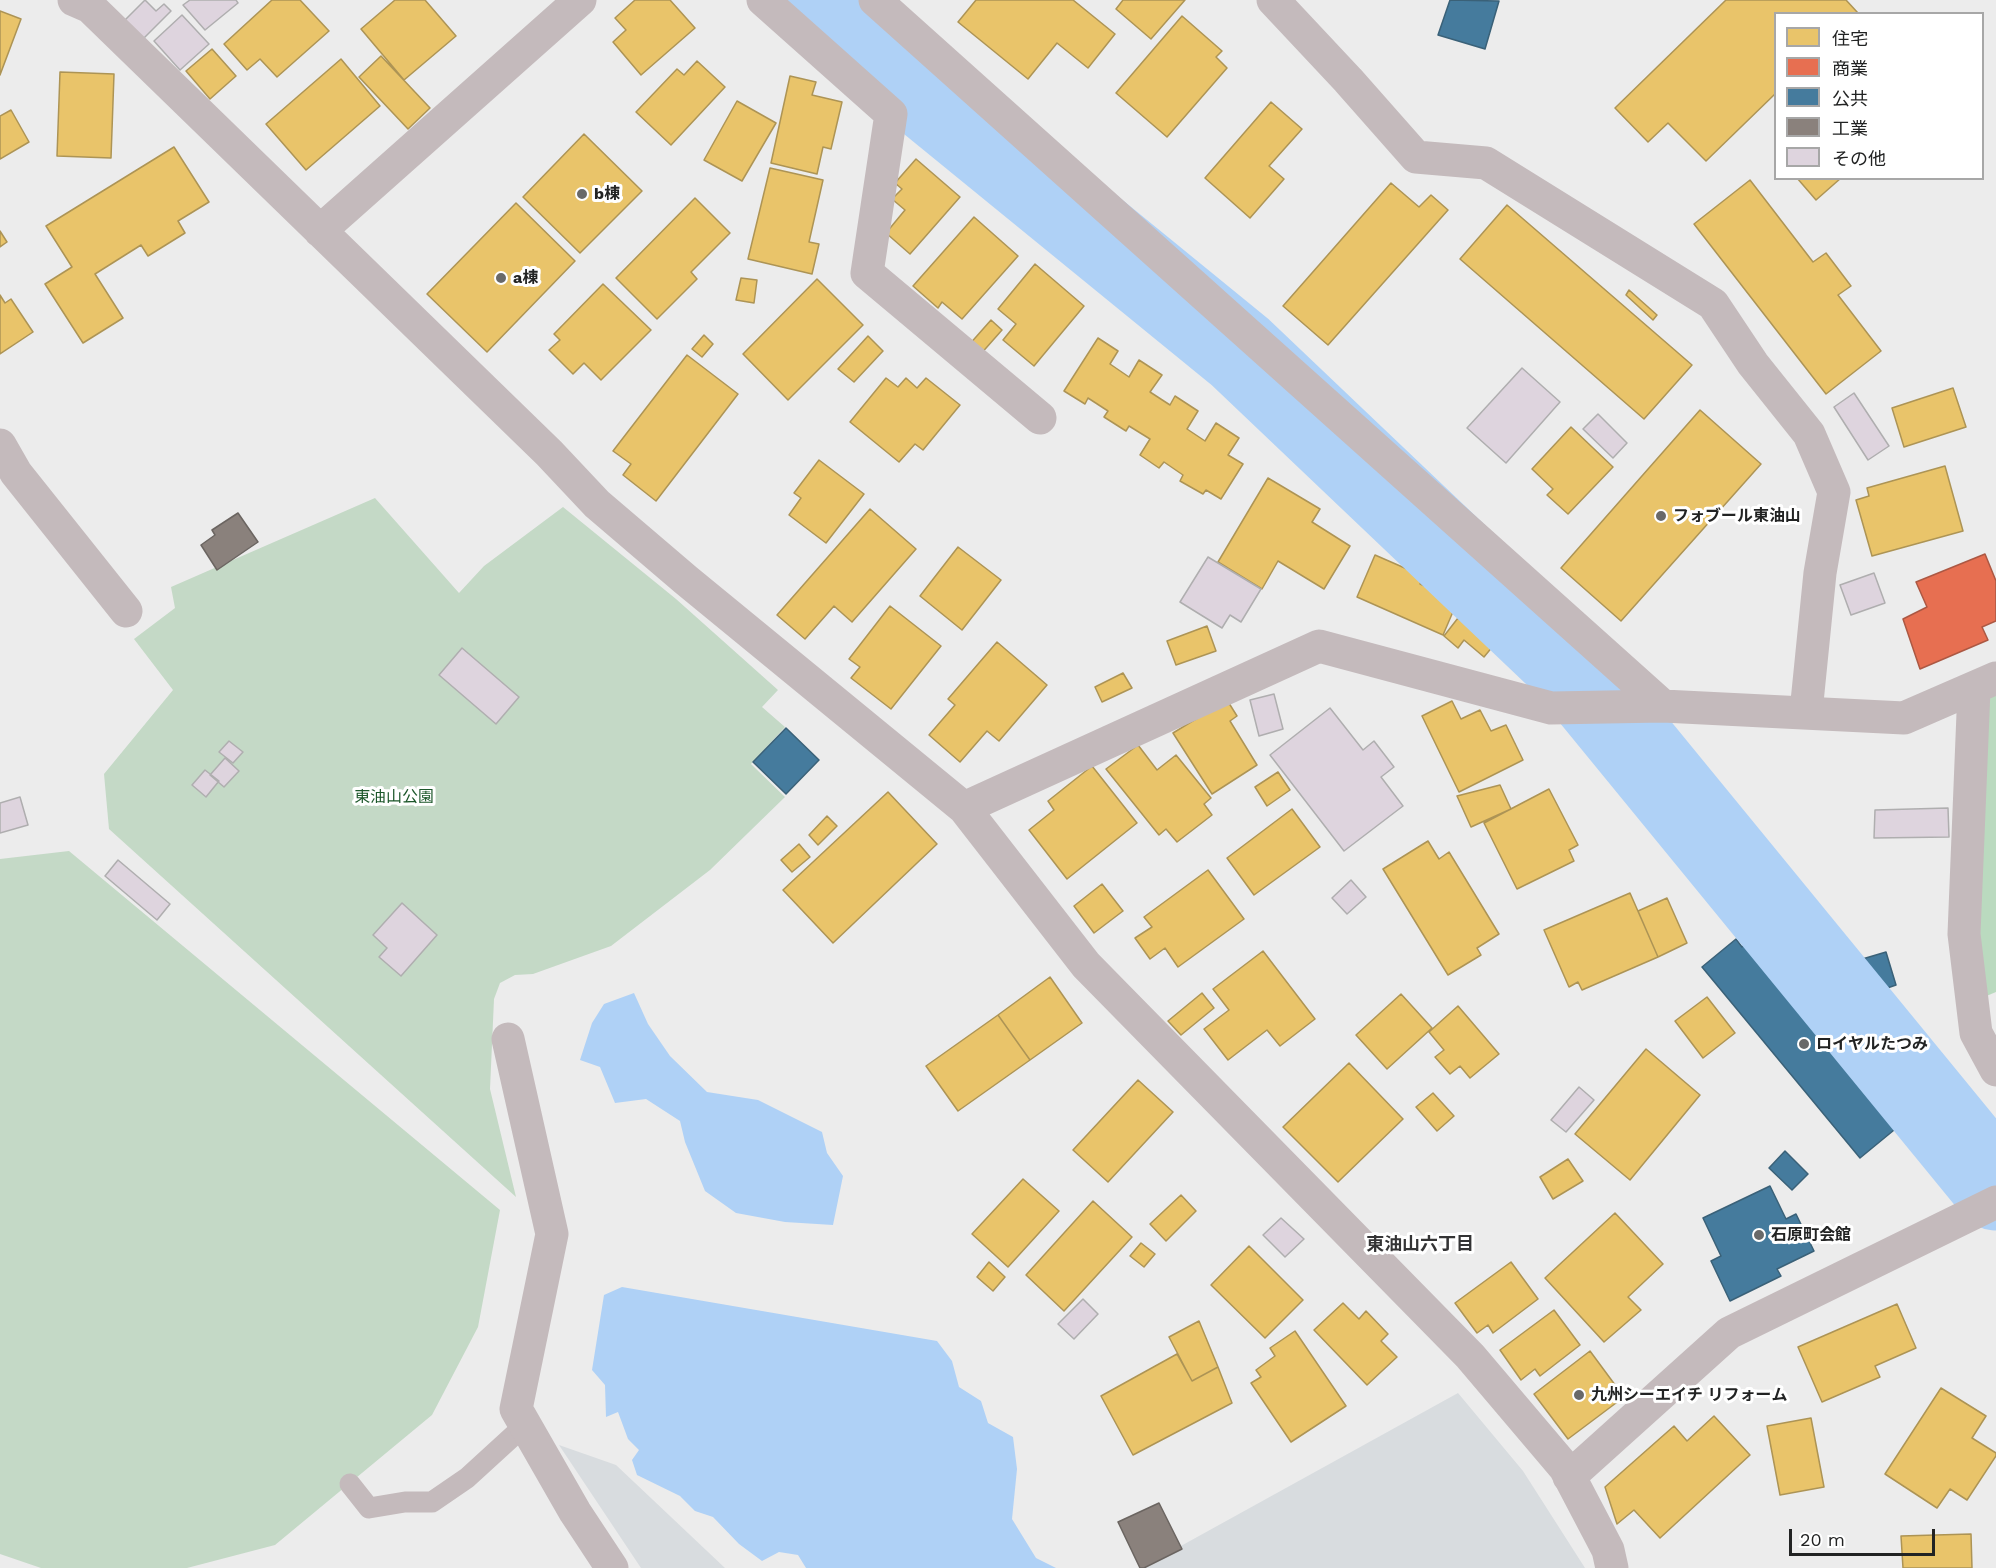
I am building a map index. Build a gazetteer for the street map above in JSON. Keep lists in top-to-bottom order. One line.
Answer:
{"districts":["東油山六丁目"],"parks":["東油山公園"],"places":["b棟","a棟","フォブール東油山","ロイヤルたつみ","石原町会館","九州シーエイチ リフォーム"],"legend":["住宅","商業","公共","工業","その他"],"scale_bar":"20 m"}
